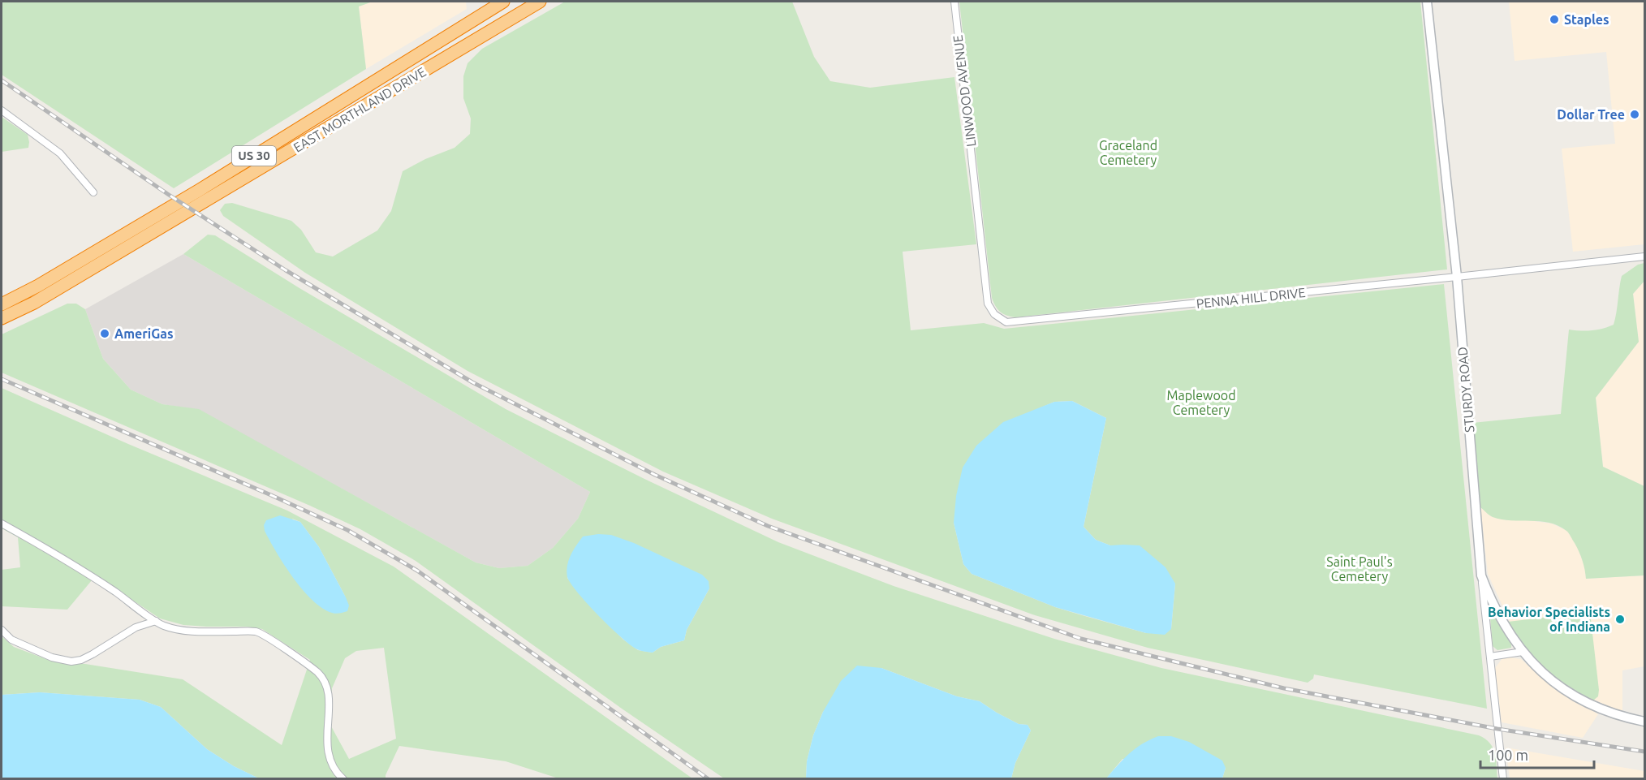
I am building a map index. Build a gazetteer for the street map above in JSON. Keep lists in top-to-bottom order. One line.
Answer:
{"streets":{"highway":["EAST MORTHLAND DRIVE","US 30"],"street":["LINWOOD AVENUE","PENNA HILL DRIVE","STURDY ROAD"]},"crossings":[["LINWOOD AVENUE","PENNA HILL DRIVE"],["PENNA HILL DRIVE","STURDY ROAD"]],"parks":["Graceland Cemetery","Maplewood Cemetery","Saint Paul's Cemetery"],"places":["Staples","Dollar Tree","AmeriGas","Behavior Specialists of Indiana"],"scale_bar":"100 m"}
